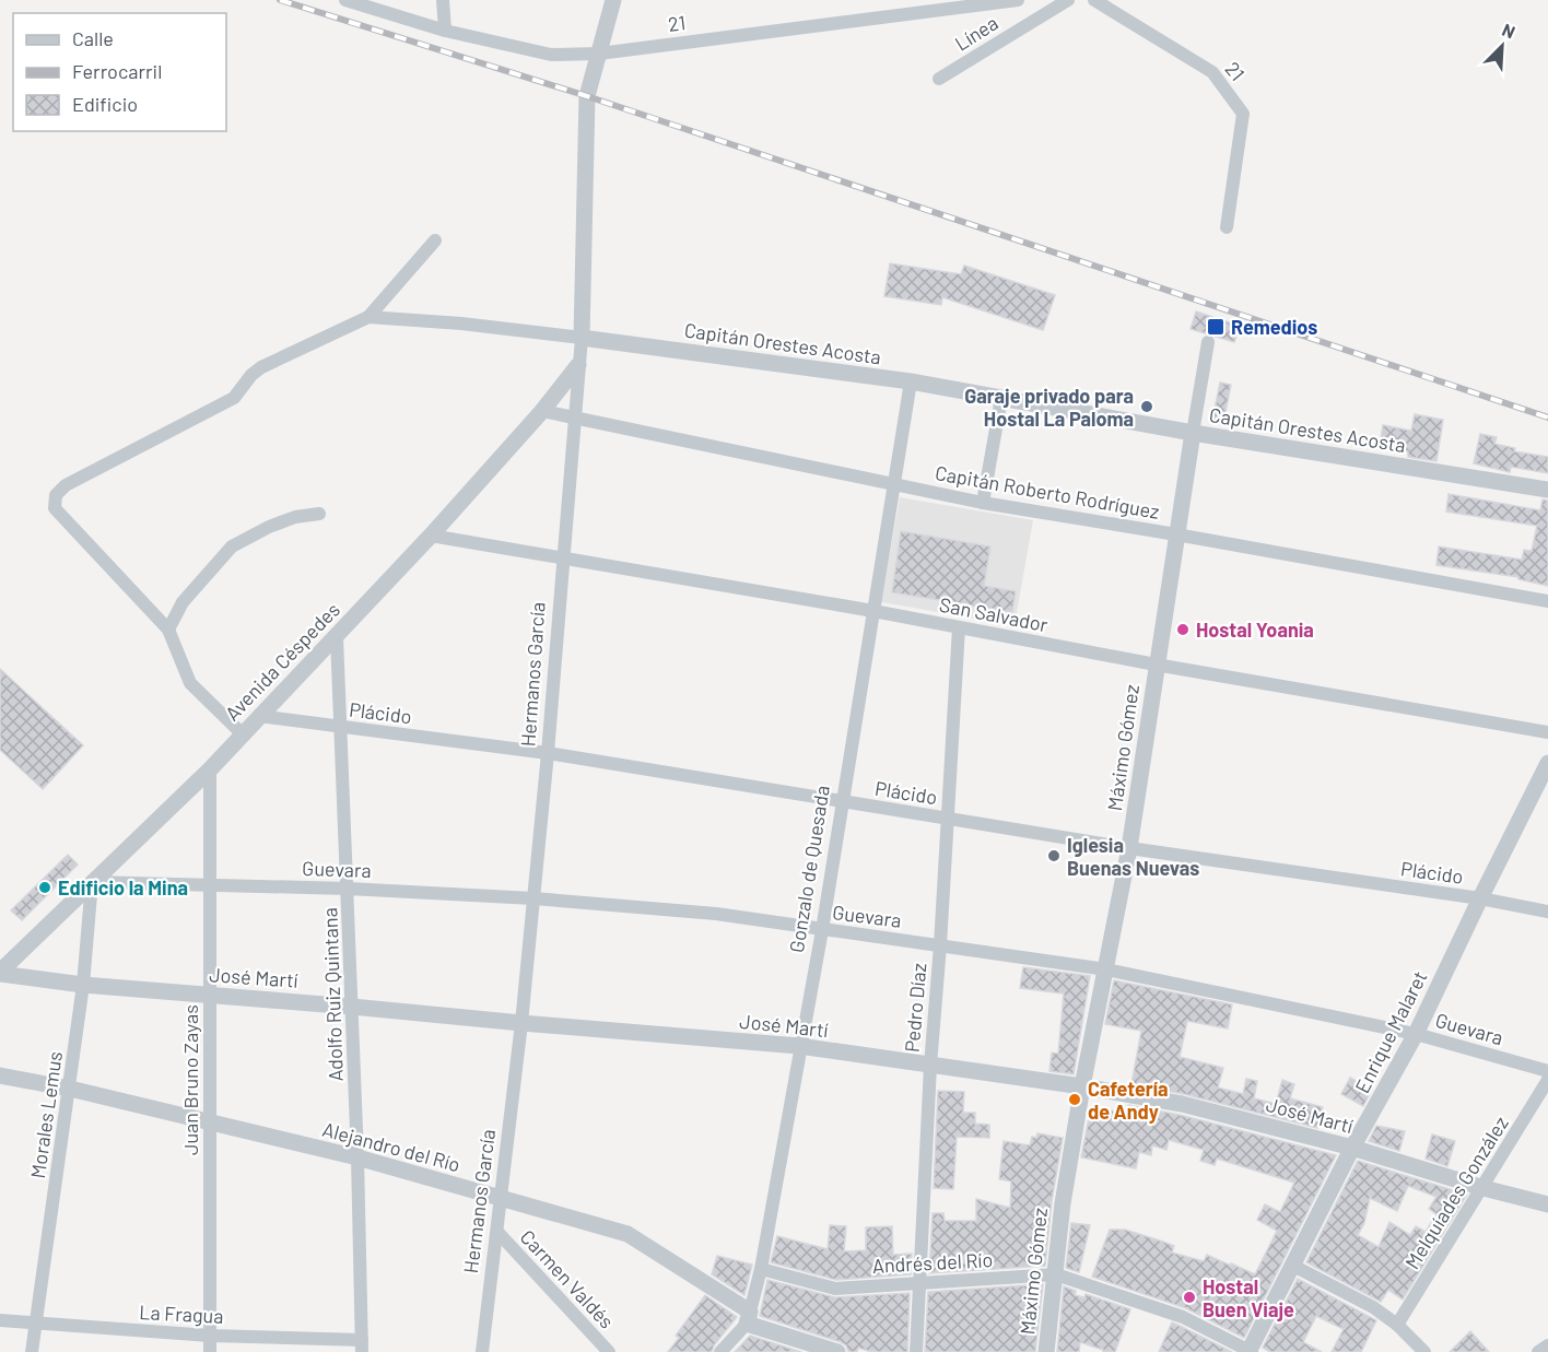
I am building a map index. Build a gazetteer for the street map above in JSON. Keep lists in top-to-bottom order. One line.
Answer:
{"streets":{"street":["21","Línea","Capitán Orestes Acosta","Capitán Roberto Rodríguez","San Salvador","Avenida Céspedes","Hermanos García","Plácido","Máximo Gómez","Guevara","Gonzalo de Quesada","José Martí","Adolfo Ruiz Quintana","Pedro Díaz","Enrique Malaret","Juan Bruno Zayas","Morales Lemus","Alejandro del Río","Melquíades González","Andrés del Río","Carmen Valdés","La Fragua"]},"crossings":[["21","Hermanos García"],["Capitán Orestes Acosta","Hermanos García"],["Capitán Orestes Acosta","Máximo Gómez"],["Capitán Orestes Acosta","Gonzalo de Quesada"],["Capitán Roberto Rodríguez","Avenida Céspedes"],["Capitán Roberto Rodríguez","Hermanos García"],["Capitán Roberto Rodríguez","Máximo Gómez"],["Capitán Roberto Rodríguez","Gonzalo de Quesada"],["San Salvador","Avenida Céspedes"],["San Salvador","Hermanos García"],["San Salvador","Máximo Gómez"],["San Salvador","Gonzalo de Quesada"],["San Salvador","Pedro Díaz"],["Avenida Céspedes","Hermanos García"],["Avenida Céspedes","Plácido"],["Avenida Céspedes","Guevara"],["Avenida Céspedes","José Martí"],["Avenida Céspedes","Adolfo Ruiz Quintana"],["Avenida Céspedes","Juan Bruno Zayas"],["Avenida Céspedes","Morales Lemus"],["Hermanos García","Plácido"],["Hermanos García","Guevara"],["Hermanos García","José Martí"],["Hermanos García","Alejandro del Río"],["Hermanos García","Carmen Valdés"],["Plácido","Máximo Gómez"],["Plácido","Gonzalo de Quesada"],["Plácido","Adolfo Ruiz Quintana"],["Plácido","Pedro Díaz"],["Plácido","Enrique Malaret"],["Máximo Gómez","Guevara"],["Máximo Gómez","José Martí"],["Máximo Gómez","Andrés del Río"],["Guevara","Gonzalo de Quesada"],["Guevara","Adolfo Ruiz Quintana"],["Guevara","Pedro Díaz"],["Guevara","Enrique Malaret"],["Guevara","Juan Bruno Zayas"],["Guevara","Morales Lemus"],["Gonzalo de Quesada","José Martí"],["Gonzalo de Quesada","Alejandro del Río"],["Gonzalo de Quesada","Andrés del Río"],["José Martí","Adolfo Ruiz Quintana"],["José Martí","Pedro Díaz"],["José Martí","Enrique Malaret"],["José Martí","Juan Bruno Zayas"],["José Martí","Morales Lemus"],["José Martí","Melquíades González"],["Adolfo Ruiz Quintana","Alejandro del Río"],["Adolfo Ruiz Quintana","La Fragua"],["Pedro Díaz","Andrés del Río"],["Enrique Malaret","Andrés del Río"],["Juan Bruno Zayas","Alejandro del Río"],["Juan Bruno Zayas","La Fragua"],["Morales Lemus","Alejandro del Río"],["Morales Lemus","La Fragua"]],"places":{"transit":["Remedios"],"other":["Garaje privado para Hostal La Paloma","Hostal Yoania","Iglesia Buenas Nuevas","Edificio la Mina","Cafetería de Andy","Hostal Buen Viaje"]},"legend":["Calle","Ferrocarril","Edificio"],"north":"top right"}
